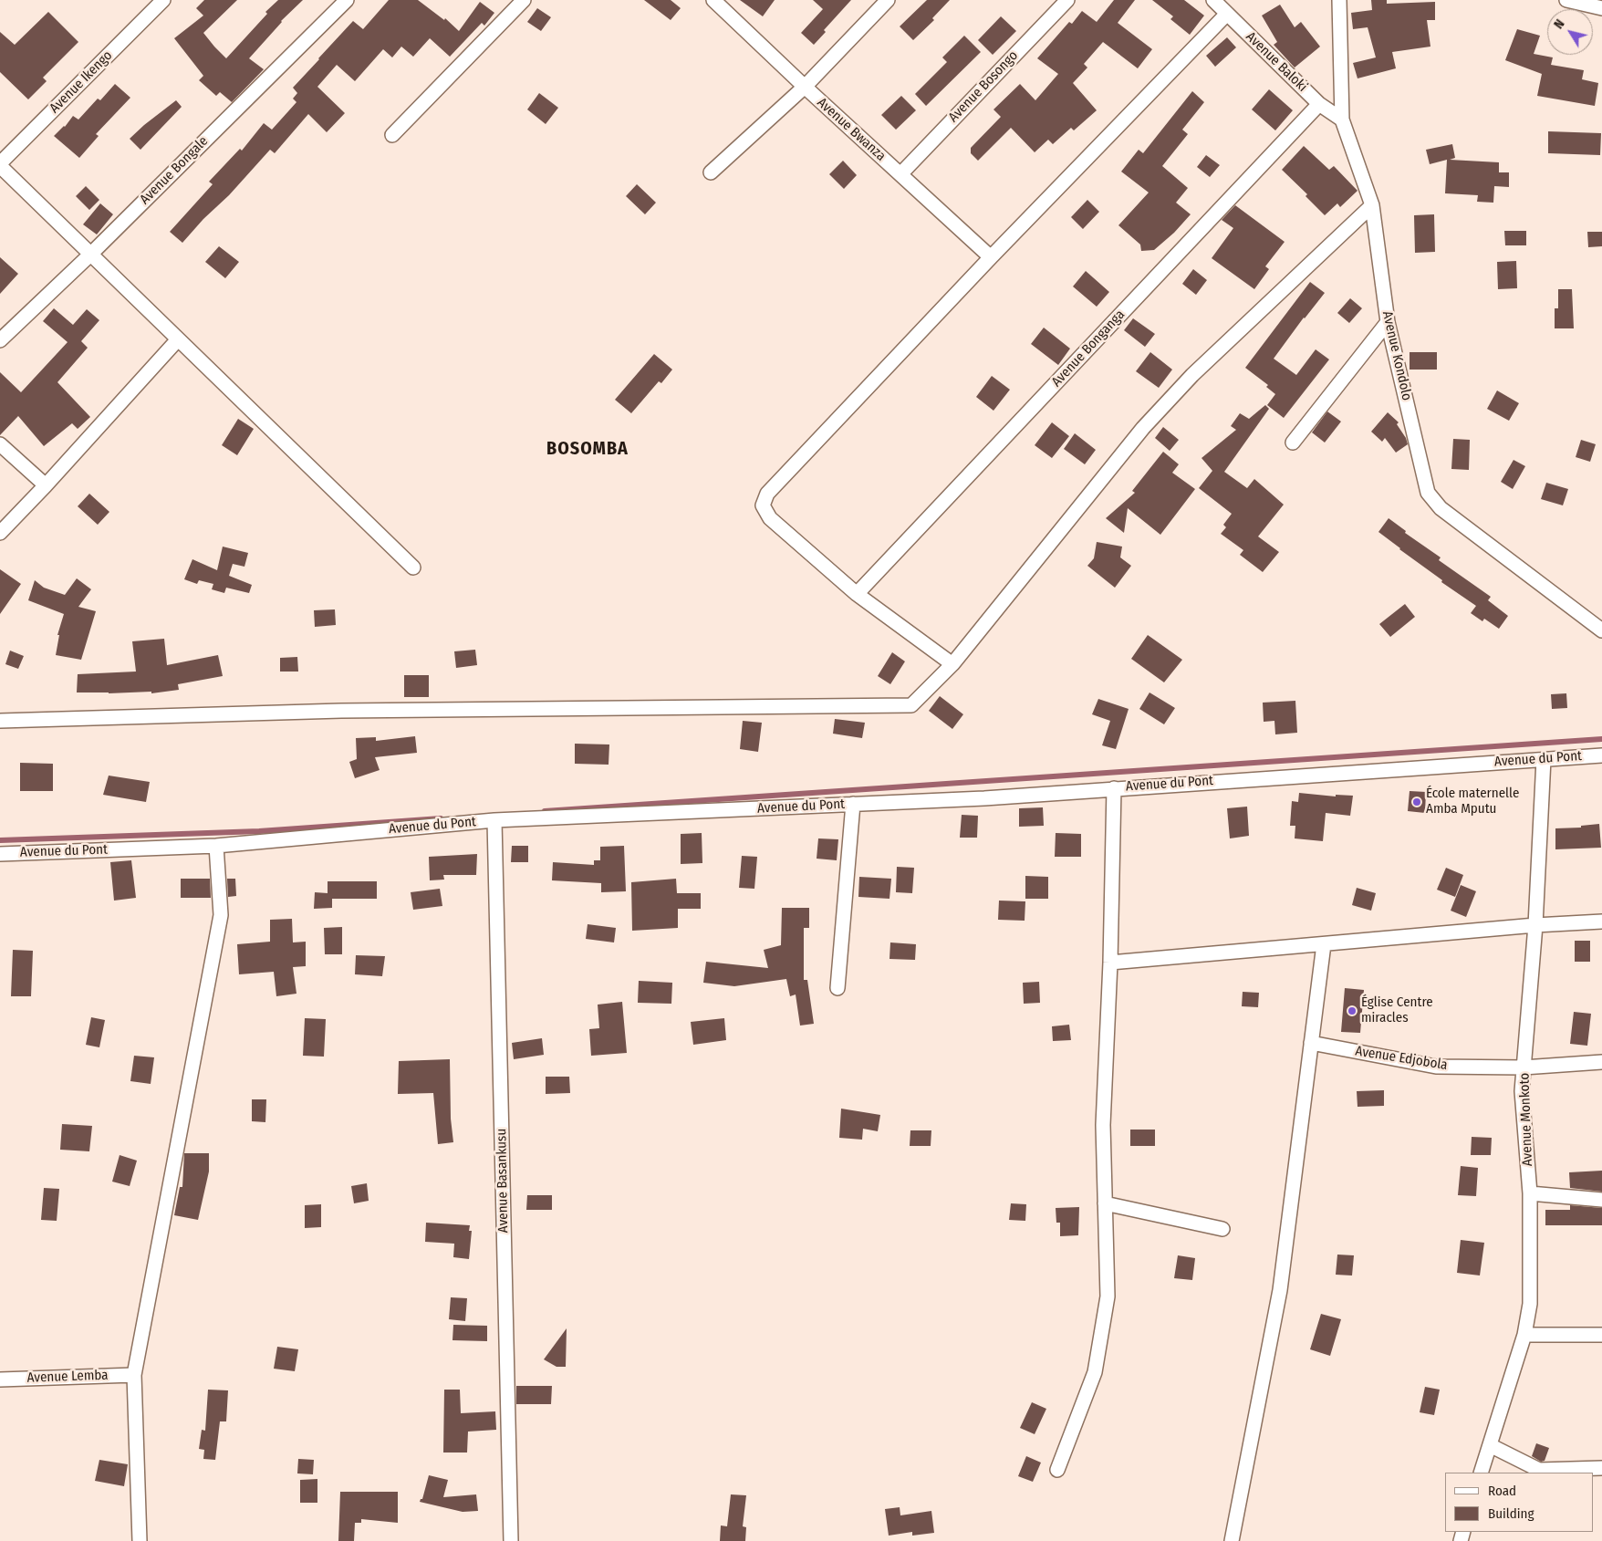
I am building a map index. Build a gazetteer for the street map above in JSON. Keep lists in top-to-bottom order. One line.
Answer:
{"streets":{"street":["Avenue Baloki","Avenue Ikengo","Avenue Bosongo","Avenue Bwanza","Avenue Bongale","Avenue Bonganga","Avenue Kondolo","Avenue du Pont","Avenue Edjobola","Avenue Monkoto","Avenue Basankusu","Avenue Lemba"]},"crossings":[["Avenue Baloki","Avenue Bonganga"],["Avenue Baloki","Avenue Kondolo"],["Avenue Bosongo","Avenue Bwanza"],["Avenue du Pont","Avenue Monkoto"],["Avenue du Pont","Avenue Basankusu"],["Avenue Edjobola","Avenue Monkoto"]],"districts":["BOSOMBA"],"places":["École maternelle Amba Mputu","Église Centre miracles"],"legend":["Road","Building"],"north":"top left"}
